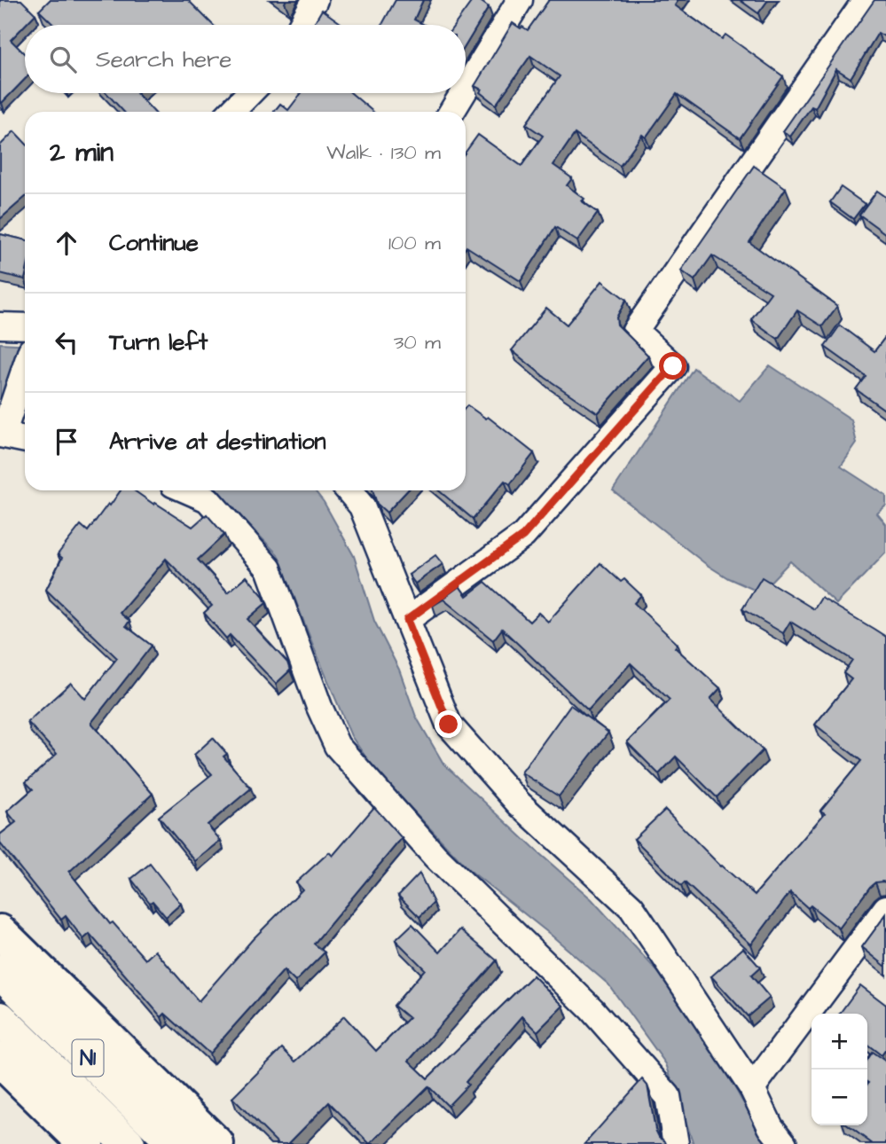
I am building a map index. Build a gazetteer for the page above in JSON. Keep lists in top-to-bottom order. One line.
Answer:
{"streets":{"highway":["N1"]},"page":{"search":"Search here","heading":["2 min","Walk · 130 m"],"list":[["Continue","100 m"],["Turn left","30 m"],"Arrive at destination"],"map_buttons":["+","−"]}}
